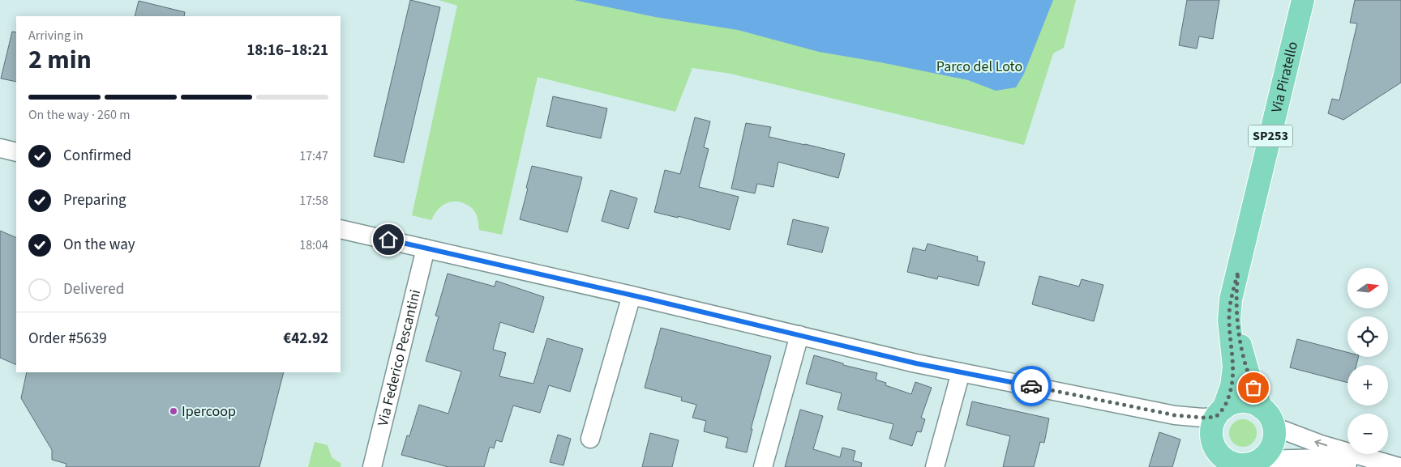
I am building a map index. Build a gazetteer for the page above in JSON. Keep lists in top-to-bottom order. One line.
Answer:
{"streets":{"main road":["Via Piratello","SP253"],"street":["Via Federico Pescantini"]},"parks":["Parco del Loto"],"places":["Ipercoop"],"north":"right","page":{"heading":["2 min","Arriving in","18:16–18:21"],"panel":["Order #5639","€42.92"],"bar":"On the way · 260 m","list":[["Confirmed","17:47"],["Preparing","17:58"],["On the way","18:04"],"Delivered"],"map_buttons":["+","−"]}}
